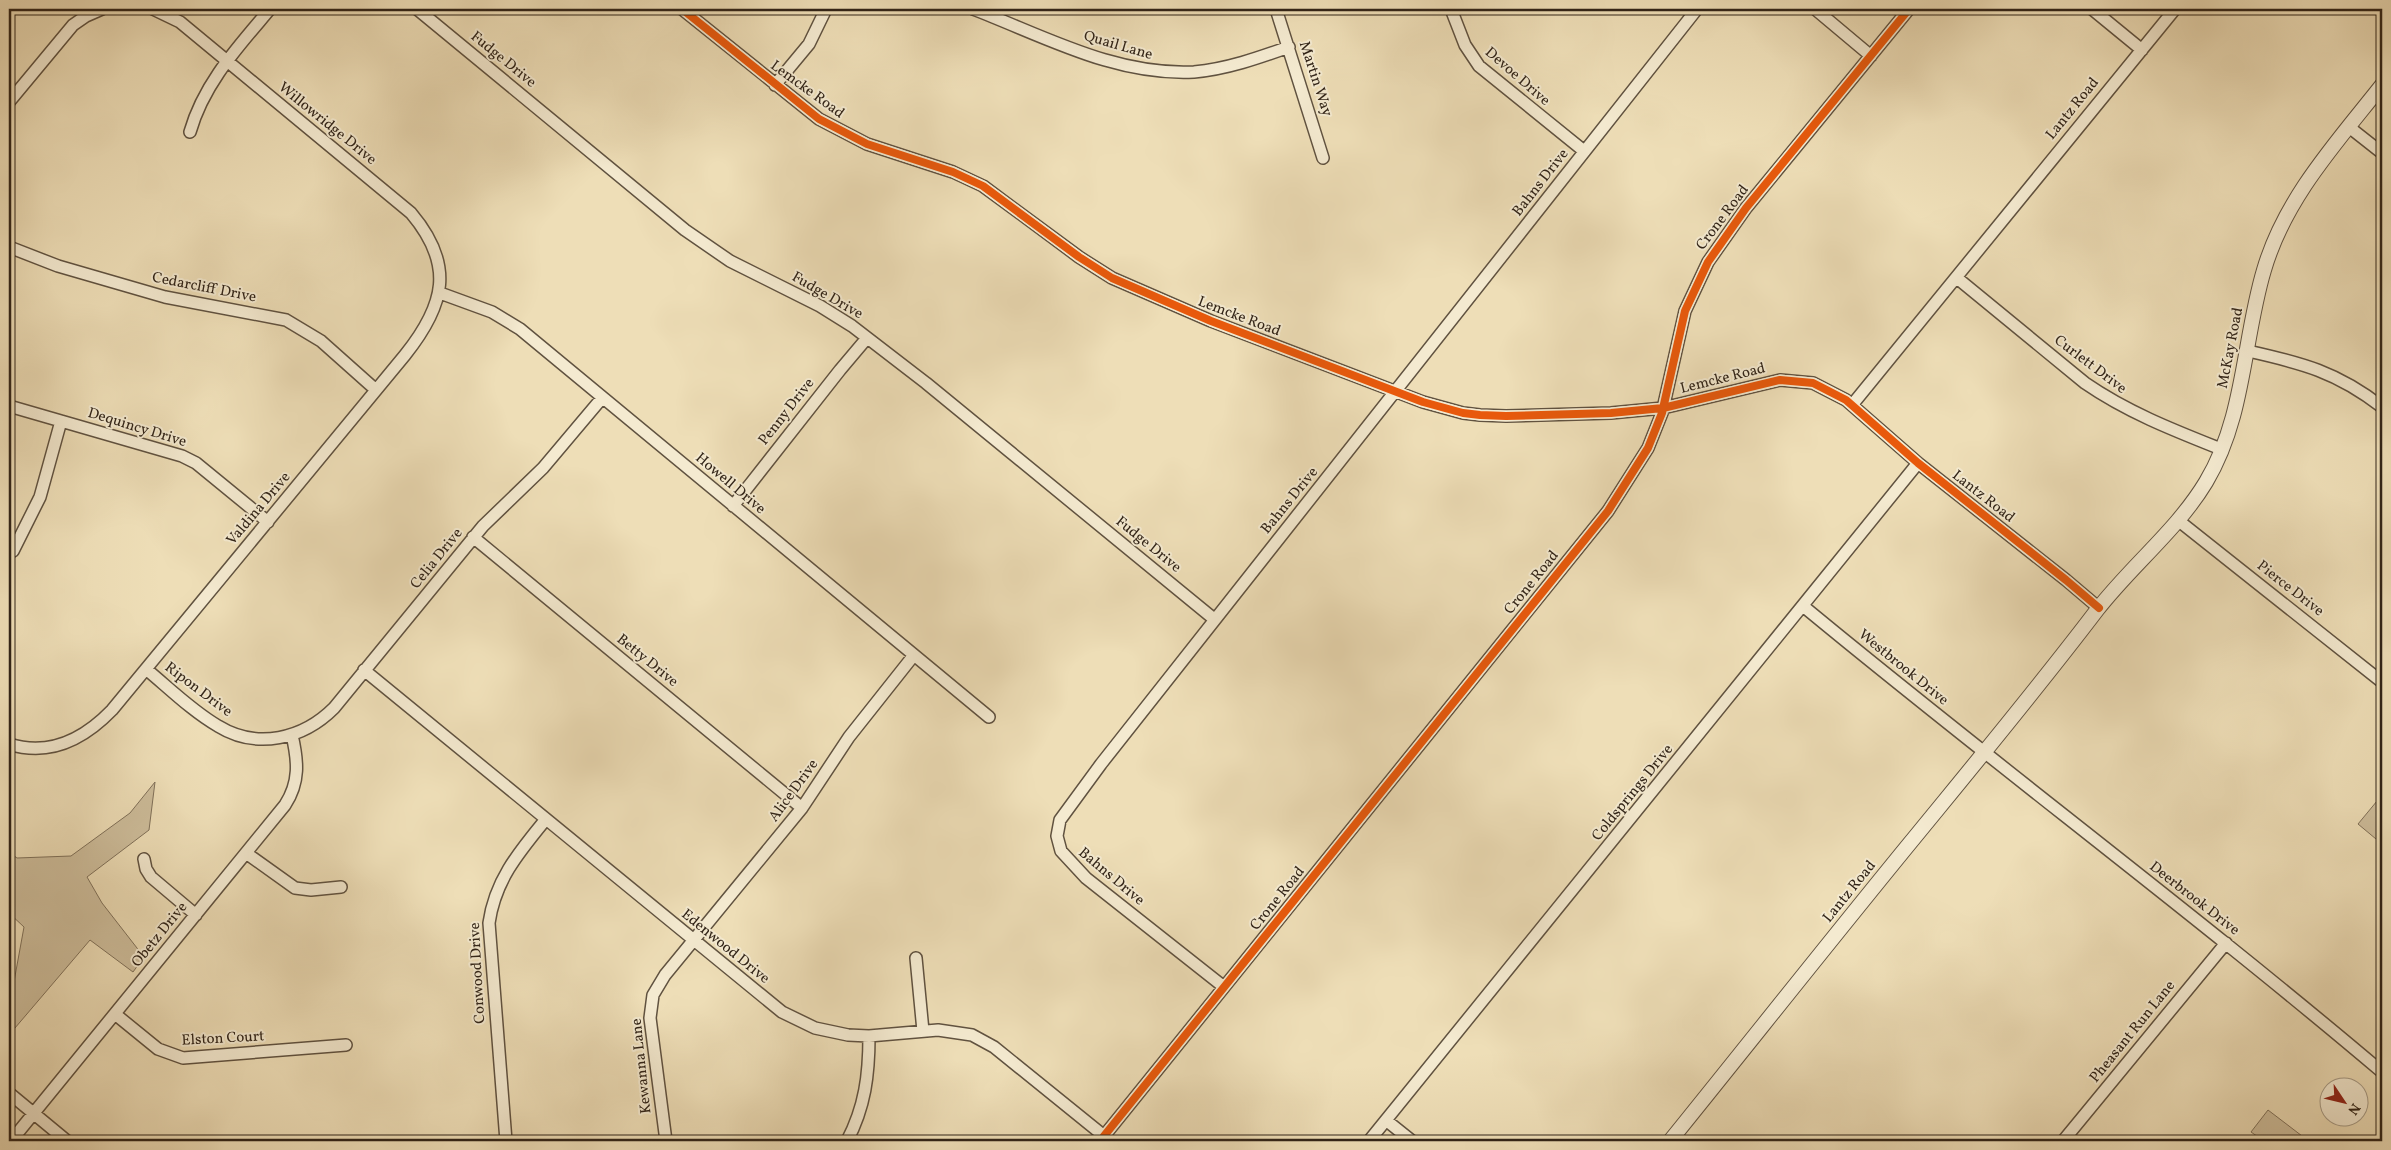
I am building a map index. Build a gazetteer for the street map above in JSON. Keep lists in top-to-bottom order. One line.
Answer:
{"streets":{"street":["Quail Lane","Fudge Drive","Devoe Drive","Martin Way","Lemcke Road","Lantz Road","Willowridge Drive","Bahns Drive","Crone Road","Cedarcliff Drive","McKay Road","Curlett Drive","Penny Drive","Dequincy Drive","Howell Drive","Valdina Drive","Celia Drive","Pierce Drive","Betty Drive","Westbrook Drive","Ripon Drive","Alice Drive","Coldsprings Drive","Deerbrook Drive","Obetz Drive","Edenwood Drive","Conwood Drive","Pheasant Run Lane","Elston Court","Kewanna Lane"]},"crossings":[["Quail Lane","Martin Way"],["Fudge Drive","Bahns Drive"],["Fudge Drive","Penny Drive"],["Devoe Drive","Bahns Drive"],["Lemcke Road","Lantz Road"],["Lemcke Road","Bahns Drive"],["Lemcke Road","Crone Road"],["Lantz Road","McKay Road"],["Lantz Road","Curlett Drive"],["Lantz Road","Westbrook Drive"],["Lantz Road","Coldsprings Drive"],["Lantz Road","Deerbrook Drive"],["Willowridge Drive","Howell Drive"],["Willowridge Drive","Valdina Drive"],["Bahns Drive","Crone Road"],["Crone Road","Edenwood Drive"],["Cedarcliff Drive","Valdina Drive"],["McKay Road","Curlett Drive"],["McKay Road","Pierce Drive"],["Penny Drive","Howell Drive"],["Dequincy Drive","Valdina Drive"],["Howell Drive","Valdina Drive"],["Howell Drive","Celia Drive"],["Howell Drive","Alice Drive"],["Valdina Drive","Ripon Drive"],["Celia Drive","Betty Drive"],["Celia Drive","Ripon Drive"],["Celia Drive","Obetz Drive"],["Celia Drive","Edenwood Drive"],["Betty Drive","Alice Drive"],["Westbrook Drive","Coldsprings Drive"],["Westbrook Drive","Deerbrook Drive"],["Ripon Drive","Obetz Drive"],["Alice Drive","Edenwood Drive"],["Alice Drive","Kewanna Lane"],["Deerbrook Drive","Pheasant Run Lane"],["Obetz Drive","Elston Court"],["Edenwood Drive","Conwood Drive"],["Edenwood Drive","Kewanna Lane"]],"north":"bottom right"}
